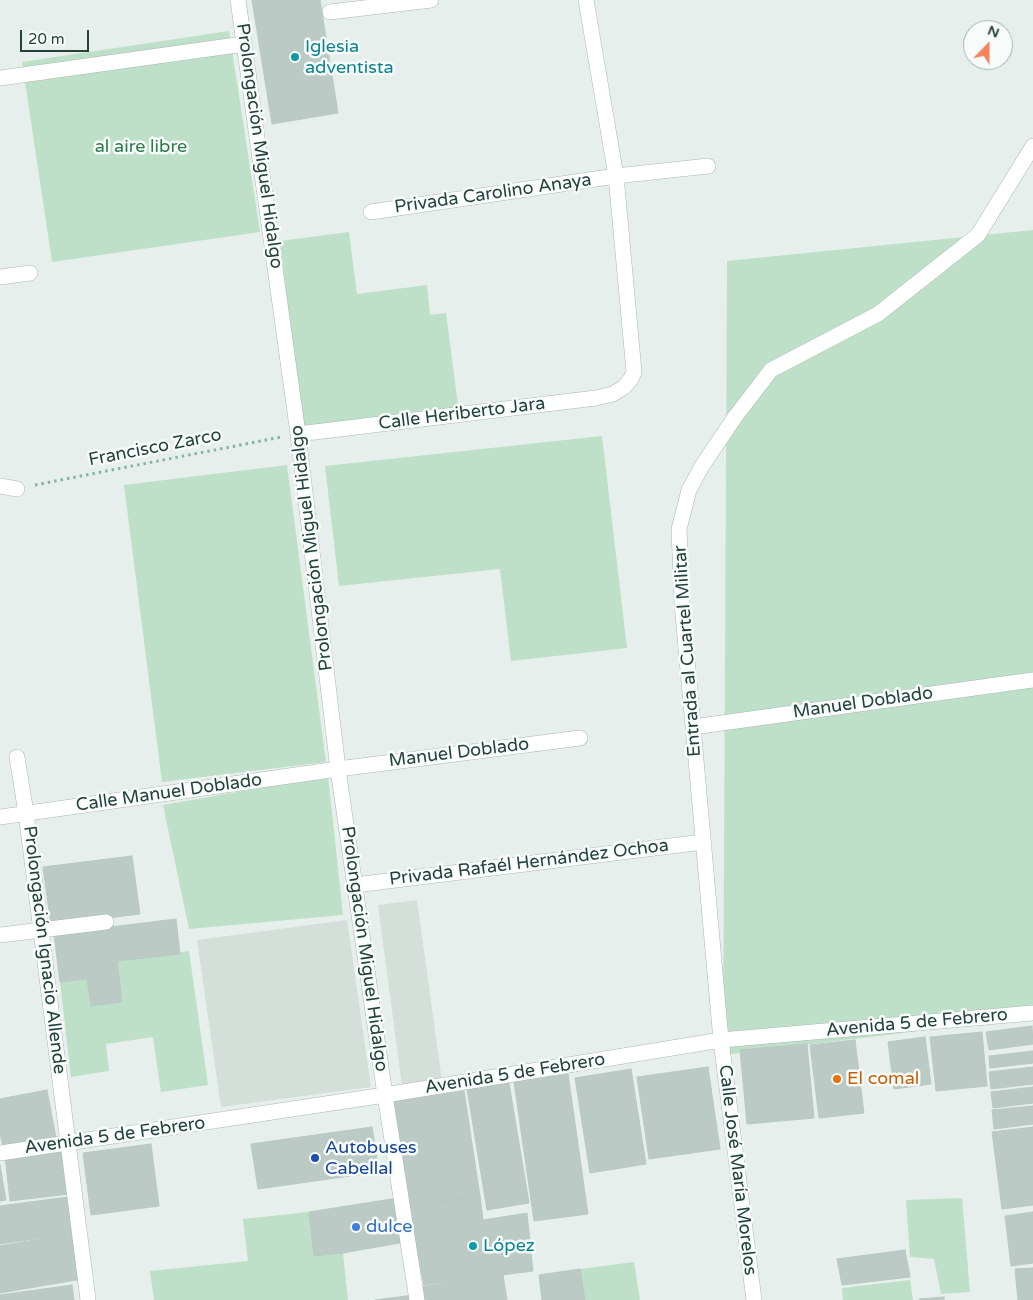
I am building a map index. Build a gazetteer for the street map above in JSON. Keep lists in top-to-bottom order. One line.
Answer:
{"streets":{"street":["Prolongación Miguel Hidalgo","Privada Carolino Anaya","Calle Heriberto Jara","Entrada al Cuartel Militar","Manuel Doblado","Calle Manuel Doblado","Privada Rafaél Hernández Ochoa","Prolongación Ignacio Allende","Avenida 5 de Febrero","Calle José María Morelos"],"path":["Francisco Zarco"]},"crossings":[["Prolongación Miguel Hidalgo","Calle Heriberto Jara"],["Prolongación Miguel Hidalgo","Francisco Zarco"],["Prolongación Miguel Hidalgo","Manuel Doblado"],["Prolongación Miguel Hidalgo","Calle Manuel Doblado"],["Prolongación Miguel Hidalgo","Privada Rafaél Hernández Ochoa"],["Prolongación Miguel Hidalgo","Avenida 5 de Febrero"],["Privada Carolino Anaya","Calle Heriberto Jara"],["Calle Heriberto Jara","Francisco Zarco"],["Entrada al Cuartel Militar","Manuel Doblado"],["Entrada al Cuartel Militar","Privada Rafaél Hernández Ochoa"],["Entrada al Cuartel Militar","Avenida 5 de Febrero"],["Entrada al Cuartel Militar","Calle José María Morelos"],["Manuel Doblado","Calle Manuel Doblado"],["Calle Manuel Doblado","Prolongación Ignacio Allende"],["Prolongación Ignacio Allende","Avenida 5 de Febrero"],["Avenida 5 de Febrero","Calle José María Morelos"]],"parks":["al aire libre"],"places":["Iglesia adventista","El comal","Autobuses Cabellal","dulce","López"],"scale_bar":"20 m","north":"top"}
